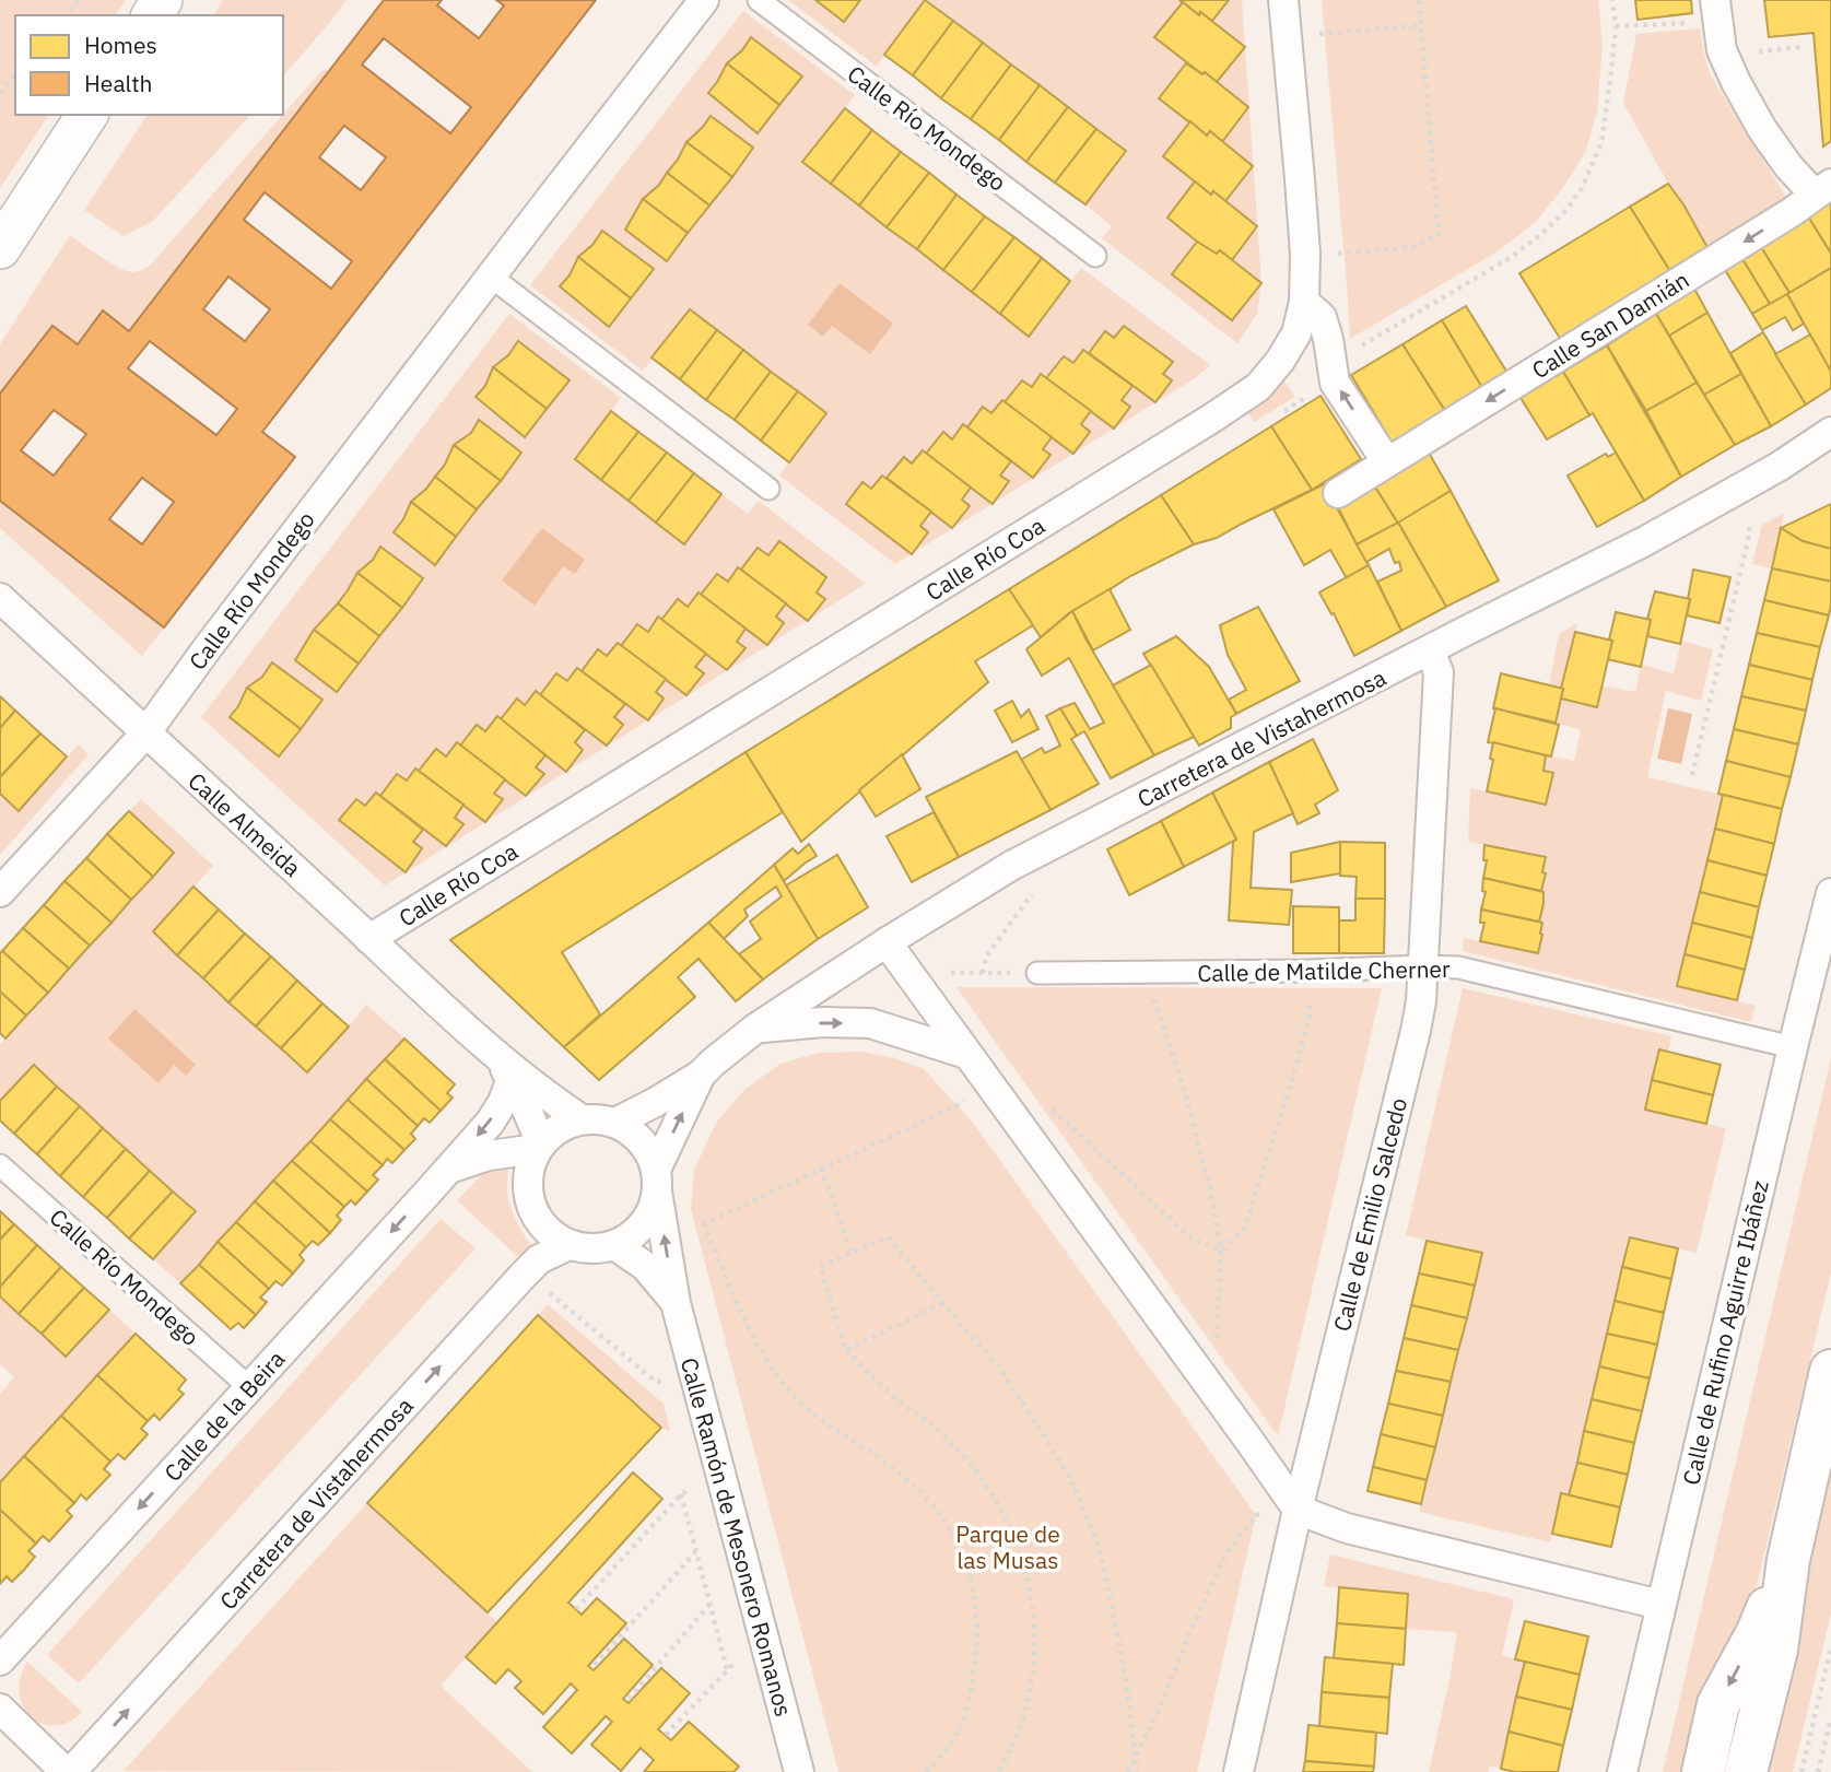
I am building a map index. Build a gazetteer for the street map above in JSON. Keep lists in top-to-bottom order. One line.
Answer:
{"streets":{"street":["Calle Río Mondego","Calle San Damián","Calle Río Coa","Carretera de Vistahermosa","Calle Almeida","Calle de Matilde Cherner","Calle de Emilio Salcedo","Calle de Rufino Aguirre Ibáñez","Calle de la Beira","Calle Ramón de Mesonero Romanos"]},"crossings":[["Calle Río Mondego","Calle Almeida"],["Calle Río Mondego","Calle de la Beira"],["Calle Río Coa","Calle Almeida"],["Carretera de Vistahermosa","Calle Almeida"],["Carretera de Vistahermosa","Calle de Emilio Salcedo"],["Carretera de Vistahermosa","Calle de la Beira"],["Carretera de Vistahermosa","Calle Ramón de Mesonero Romanos"],["Calle Almeida","Calle de la Beira"],["Calle Almeida","Calle Ramón de Mesonero Romanos"],["Calle de Matilde Cherner","Calle de Emilio Salcedo"],["Calle de Matilde Cherner","Calle de Rufino Aguirre Ibáñez"],["Calle de la Beira","Calle Ramón de Mesonero Romanos"]],"one_way":["Calle San Damián","Carretera de Vistahermosa","Calle de la Beira"],"parks":["Parque de las Musas"],"legend":["Homes","Health"]}
